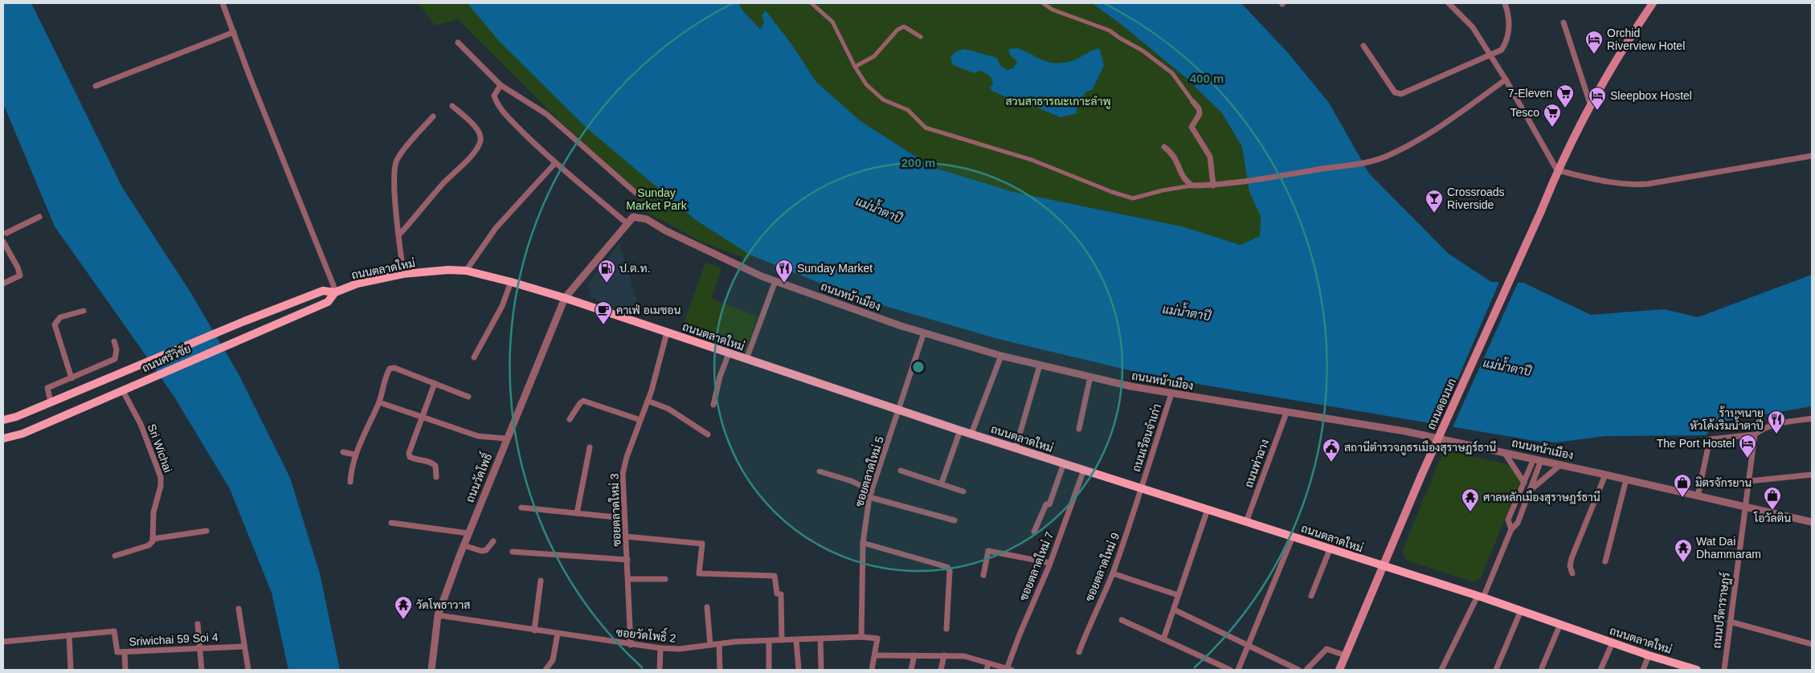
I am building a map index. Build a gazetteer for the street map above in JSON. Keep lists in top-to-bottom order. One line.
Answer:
{"streets":{"main road":["ถนนตลาดใหม่","ถนนศรีวิชัย","ถนนดอนนก"],"street":["ถนนหน้าเมือง","ถนนเรือนจำเก่า","Sri Wichai","ถนนท่าฉาง","ซอยตลาดใหม่ 5","ถนนวัดโพธิ์","ซอยตลาดใหม่ 3","ซอยตลาดใหม่ 7","ซอยตลาดใหม่ 9","ถนนปรีดาราษฎร์","ซอยวัดโพธิ์ 2","Sriwichai 59 Soi 4"]},"crossings":[["ถนนตลาดใหม่","ถนนศรีวิชัย"],["ถนนตลาดใหม่","ถนนดอนนก"],["ถนนตลาดใหม่","ถนนเรือนจำเก่า"],["ถนนตลาดใหม่","ถนนท่าฉาง"],["ถนนตลาดใหม่","ซอยตลาดใหม่ 5"],["ถนนตลาดใหม่","ถนนวัดโพธิ์"],["ถนนตลาดใหม่","ซอยตลาดใหม่ 3"],["ถนนตลาดใหม่","ซอยตลาดใหม่ 7"],["ถนนตลาดใหม่","ซอยตลาดใหม่ 9"],["ถนนหน้าเมือง","ถนนเรือนจำเก่า"],["ถนนหน้าเมือง","ถนนท่าฉาง"],["ถนนหน้าเมือง","ซอยตลาดใหม่ 5"],["ถนนหน้าเมือง","ถนนปรีดาราษฎร์"],["ถนนศรีวิชัย","Sri Wichai"],["ถนนเรือนจำเก่า","ซอยตลาดใหม่ 9"],["ซอยตลาดใหม่ 5","ซอยวัดโพธิ์ 2"],["ถนนวัดโพธิ์","ซอยวัดโพธิ์ 2"],["ซอยตลาดใหม่ 3","ซอยวัดโพธิ์ 2"]],"water":["แม่น้ำตาปี"],"parks":["สวนสาธารณะเกาะลำพู","Sunday Market Park"],"places":{"hotel":["Orchid Riverview Hotel","Sleepbox Hostel","The Port Hostel"],"supermarket":["7-Eleven","Tesco"],"bar":["Crossroads Riverside"],"fuel station":["ป.ต.ท."],"restaurant":["Sunday Market","ร้านทนาย หัวโค้งริมน้ำตาปี"],"cafe":["คาเฟ่ อเมซอน"],"public building":["สถานีตำรวจภูธรเมืองสุราษฏร์ธานี"],"shop":["มิตรจักรยาน","โอวัลติน"],"temple":["ศาลหลักเมืองสุราษฎร์ธานี","Wat Dai Dhammaram","วัดโพธาวาส"]},"rings":["400 m","200 m"]}
